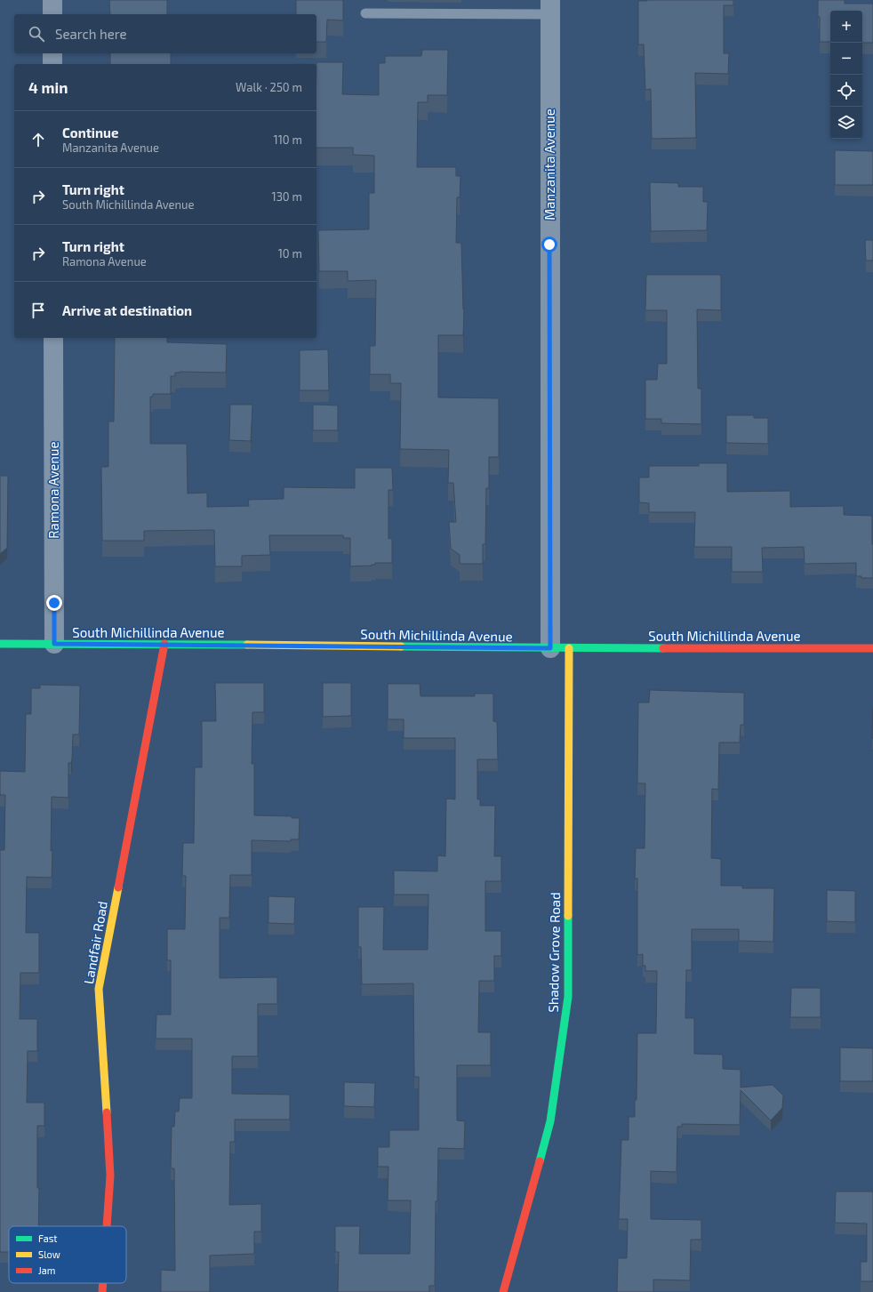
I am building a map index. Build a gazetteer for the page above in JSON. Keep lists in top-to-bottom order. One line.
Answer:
{"streets":{"street":["Manzanita Avenue","Ramona Avenue","South Michillinda Avenue","Landfair Road","Shadow Grove Road"]},"crossings":[["Manzanita Avenue","South Michillinda Avenue"],["Manzanita Avenue","Shadow Grove Road"],["Ramona Avenue","South Michillinda Avenue"],["South Michillinda Avenue","Landfair Road"],["South Michillinda Avenue","Shadow Grove Road"]],"legend":["Fast","Slow","Jam"],"page":{"map_buttons":["+","−"],"search":"Search here","heading":["4 min","Walk · 250 m"],"list":[["Continue","Manzanita Avenue","110 m"],["Turn right","South Michillinda Avenue","130 m"],["Turn right","Ramona Avenue","10 m"],"Arrive at destination"]}}
